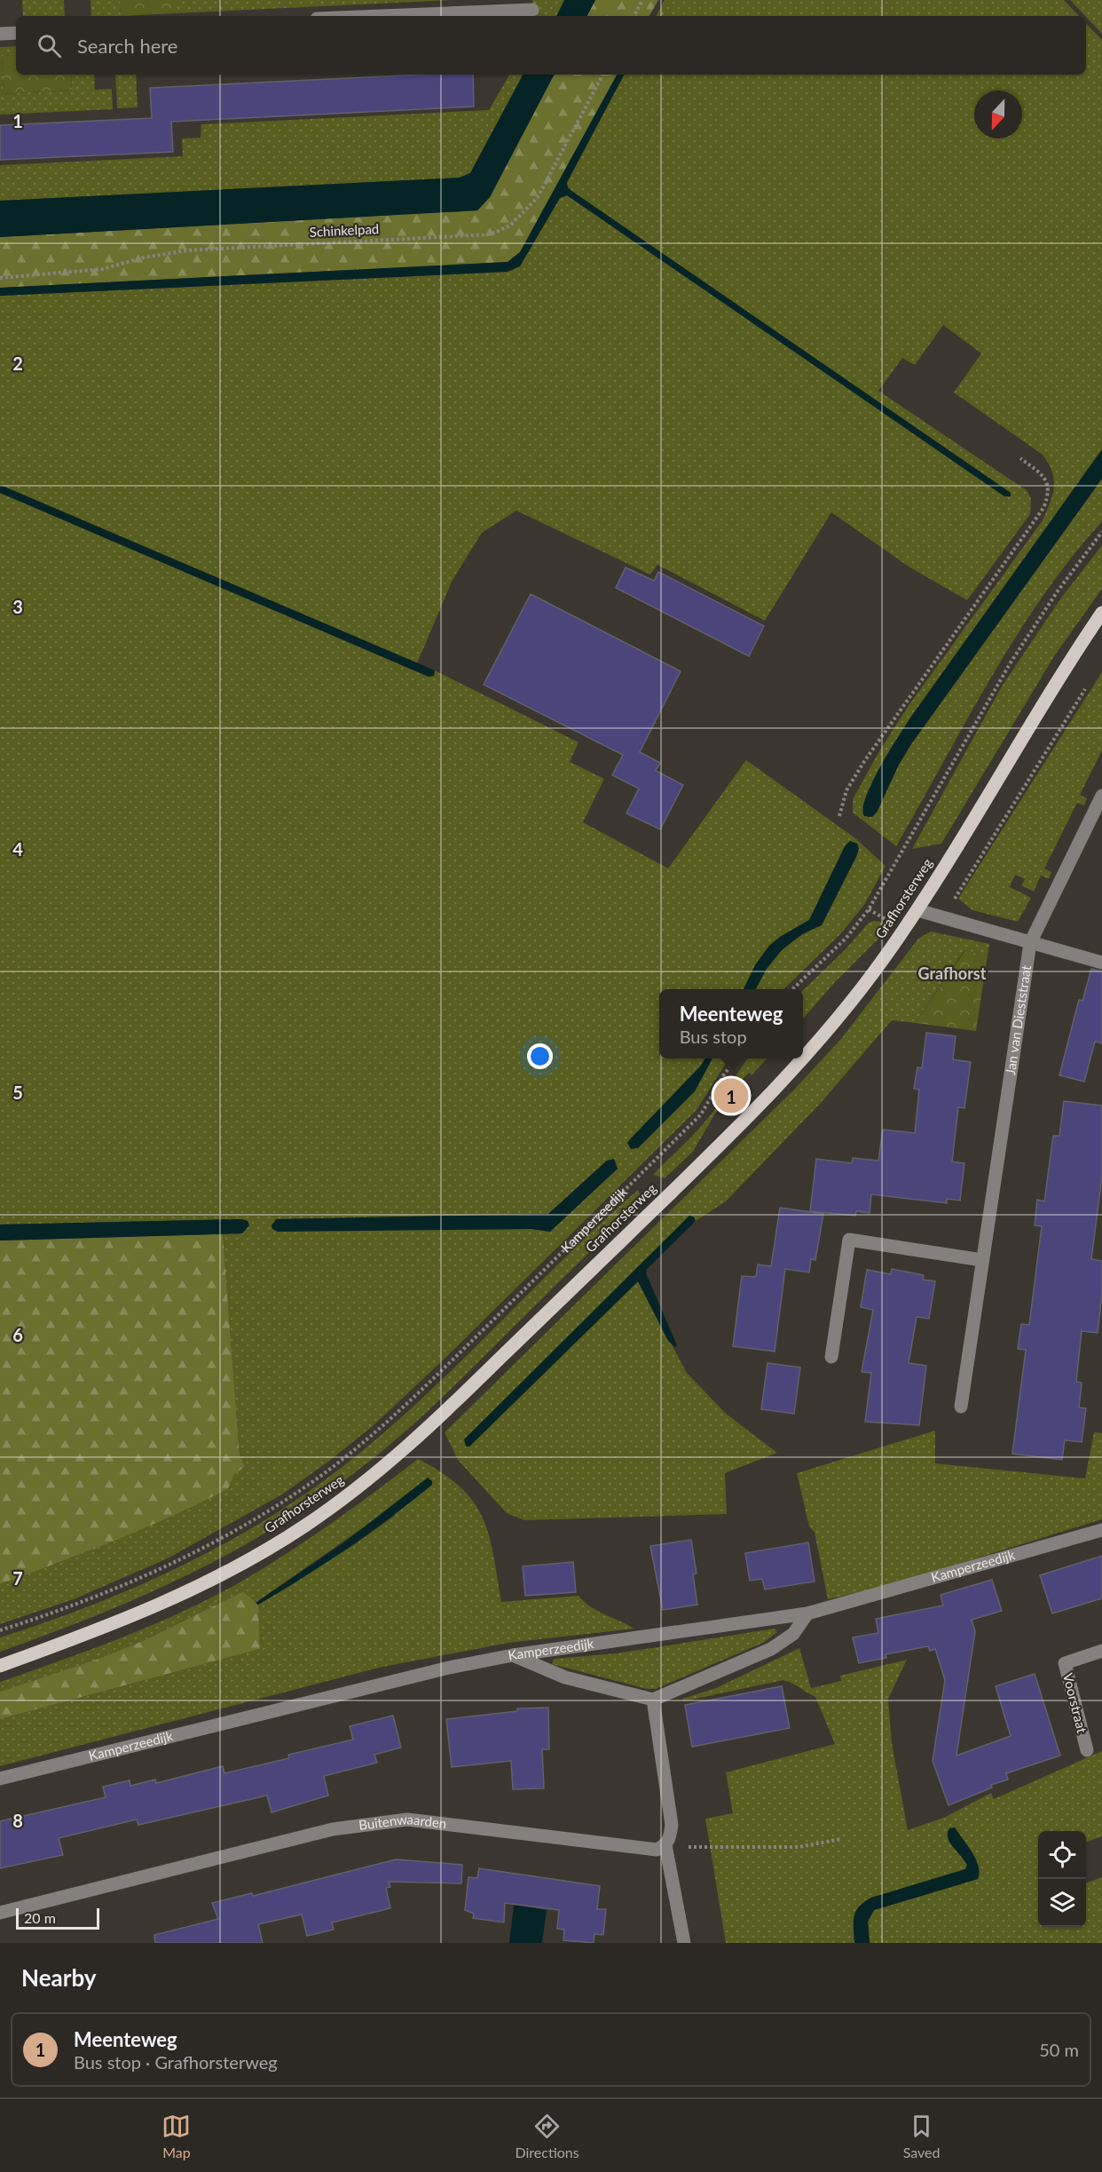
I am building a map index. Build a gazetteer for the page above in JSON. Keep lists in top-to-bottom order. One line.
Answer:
{"streets":{"main road":["Grafhorsterweg"],"street":["Jan van Dieststraat","Kamperzeedijk","Voorstraat","Buitenwaarden"],"path":["Schinkelpad"]},"districts":["Grafhorst"],"scale_bar":"20 m","north":"bottom","page":{"search":"Search here","popup":["Meenteweg","Bus stop"],"pins":"1","scale":"20 m","heading":"Nearby","list":[{"mark":"1","name":"Meenteweg","note":"Bus stop · Grafhorsterweg","value":"50 m"}],"nav":["Map","Directions","Saved"]},"grid":{"rows":["1","2","3","4","5","6","7","8"]}}
